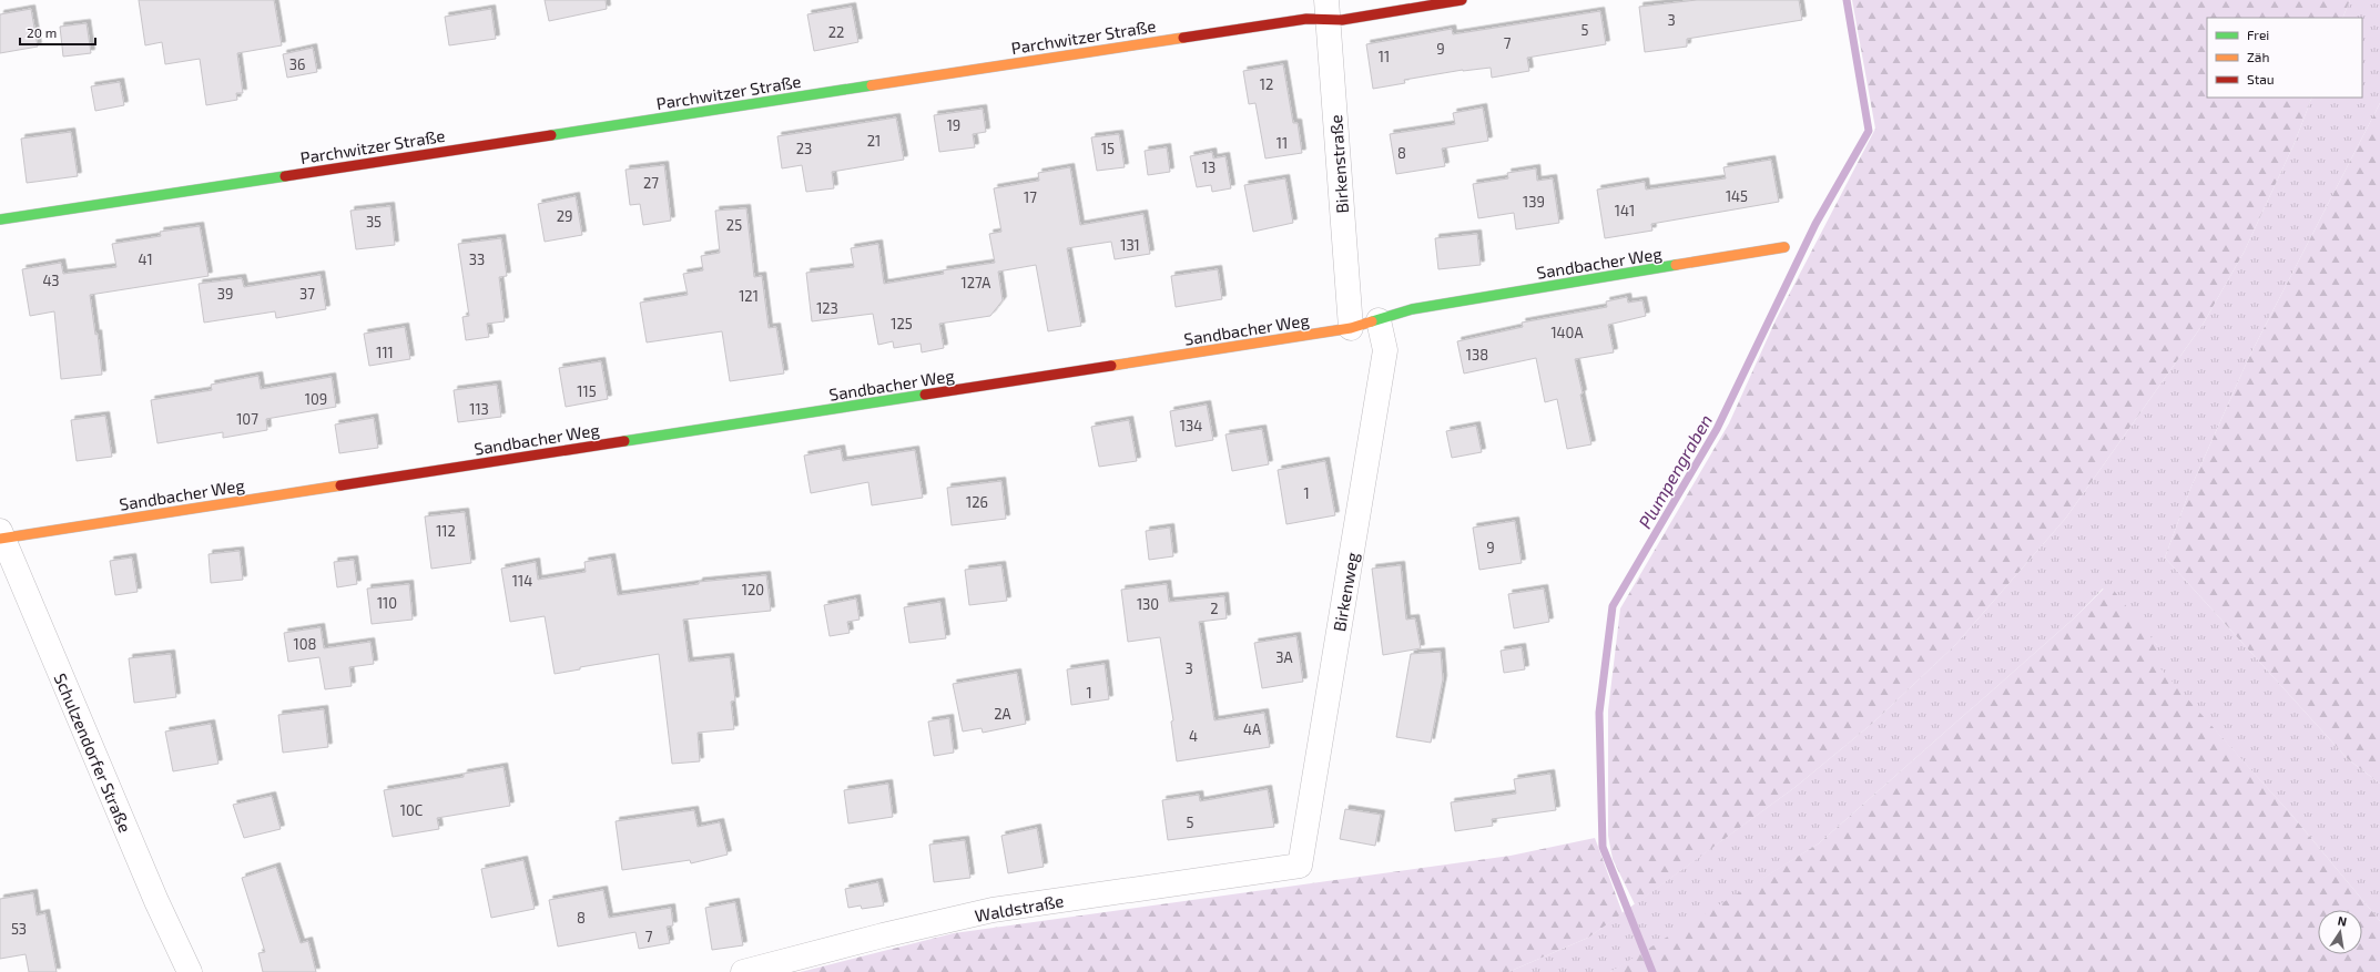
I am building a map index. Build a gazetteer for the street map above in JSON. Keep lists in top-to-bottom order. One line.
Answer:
{"streets":{"street":["Parchwitzer Straße","Birkenstraße","Sandbacher Weg","Birkenweg","Schulzendorfer Straße","Waldstraße"]},"crossings":[["Parchwitzer Straße","Birkenstraße"],["Birkenstraße","Sandbacher Weg"],["Sandbacher Weg","Birkenweg"],["Sandbacher Weg","Schulzendorfer Straße"],["Birkenweg","Waldstraße"]],"water":["Plumpengraben"],"house_numbers":["3","5","22","7","9","11","36","12","19","21","11","23","15","8","13","27","145","17","139","141","29","35","25","131","41","33","43","127A","39","37","121","123","125","140A","111","138","115","109","113","107","134","1","126","112","9","114","120","110","130","2","108","3A","3","1","2A","4A","4","10C","5","8","53","7"],"legend":["Frei","Zäh","Stau"],"scale_bar":"20 m","north":"top"}
